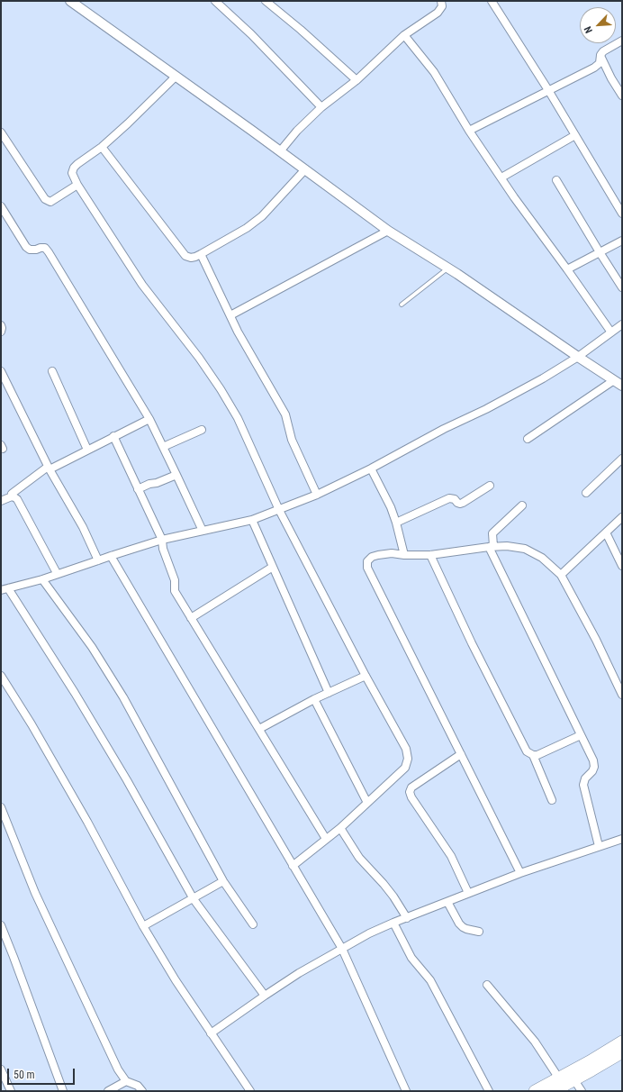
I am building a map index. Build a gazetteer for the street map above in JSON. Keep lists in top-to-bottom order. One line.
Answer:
{"scale_bar":"50 m","north":"bottom left"}
